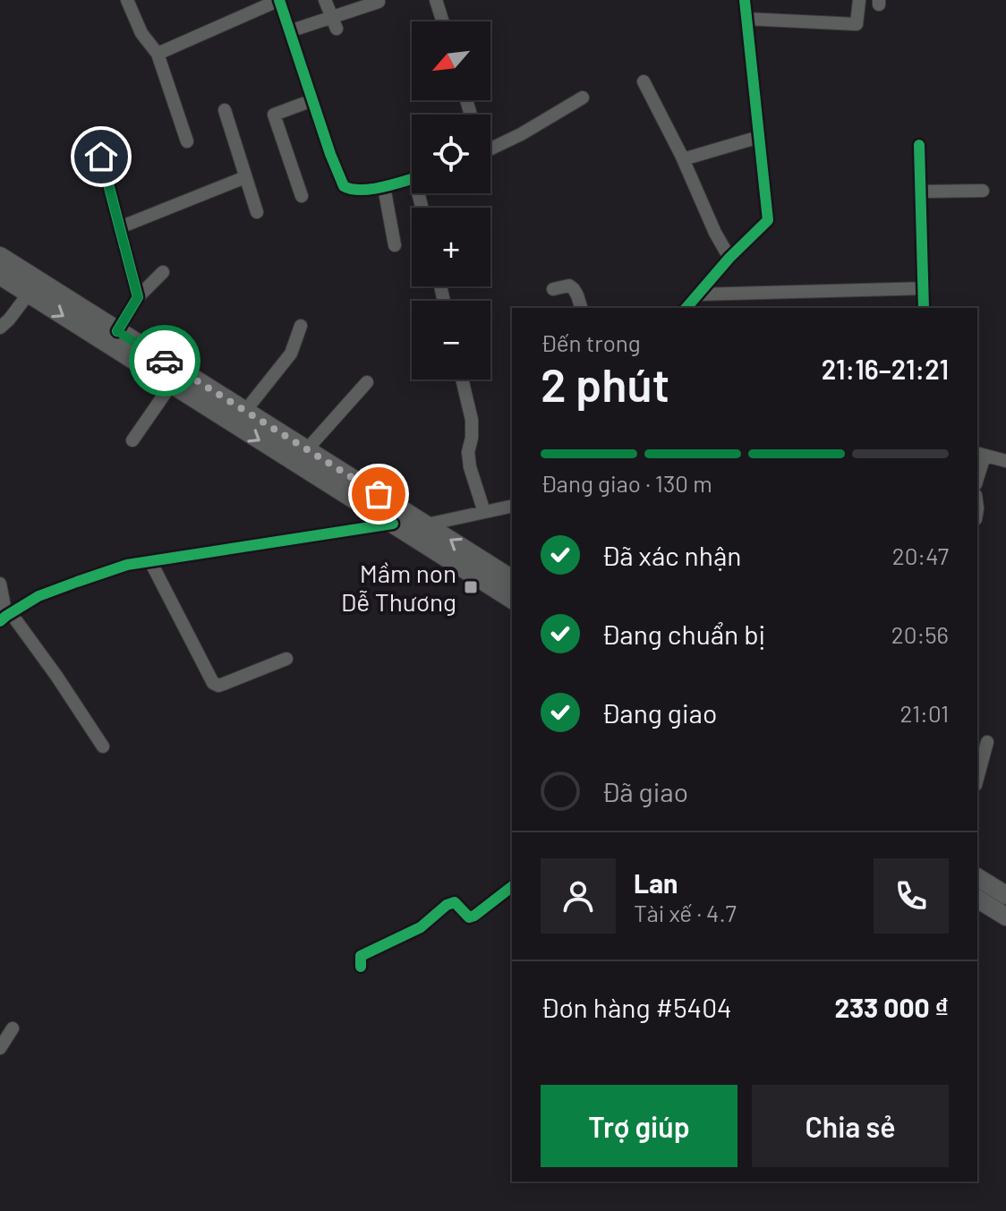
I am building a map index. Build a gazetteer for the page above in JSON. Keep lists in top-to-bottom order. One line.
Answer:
{"places":{"transit":["Mầm non Dễ Thương"]},"north":"bottom left","page":{"map_buttons":["+","−"],"heading":["2 phút","Đến trong","21:16–21:21"],"panel":["Lan","Tài xế · 4.7","Đơn hàng #5404","233 000 ₫"],"bar":"Đang giao · 130 m","list":[["Đã xác nhận","20:47"],["Đang chuẩn bị","20:56"],["Đang giao","21:01"],"Đã giao"],"buttons":["Trợ giúp","Chia sẻ"]}}
